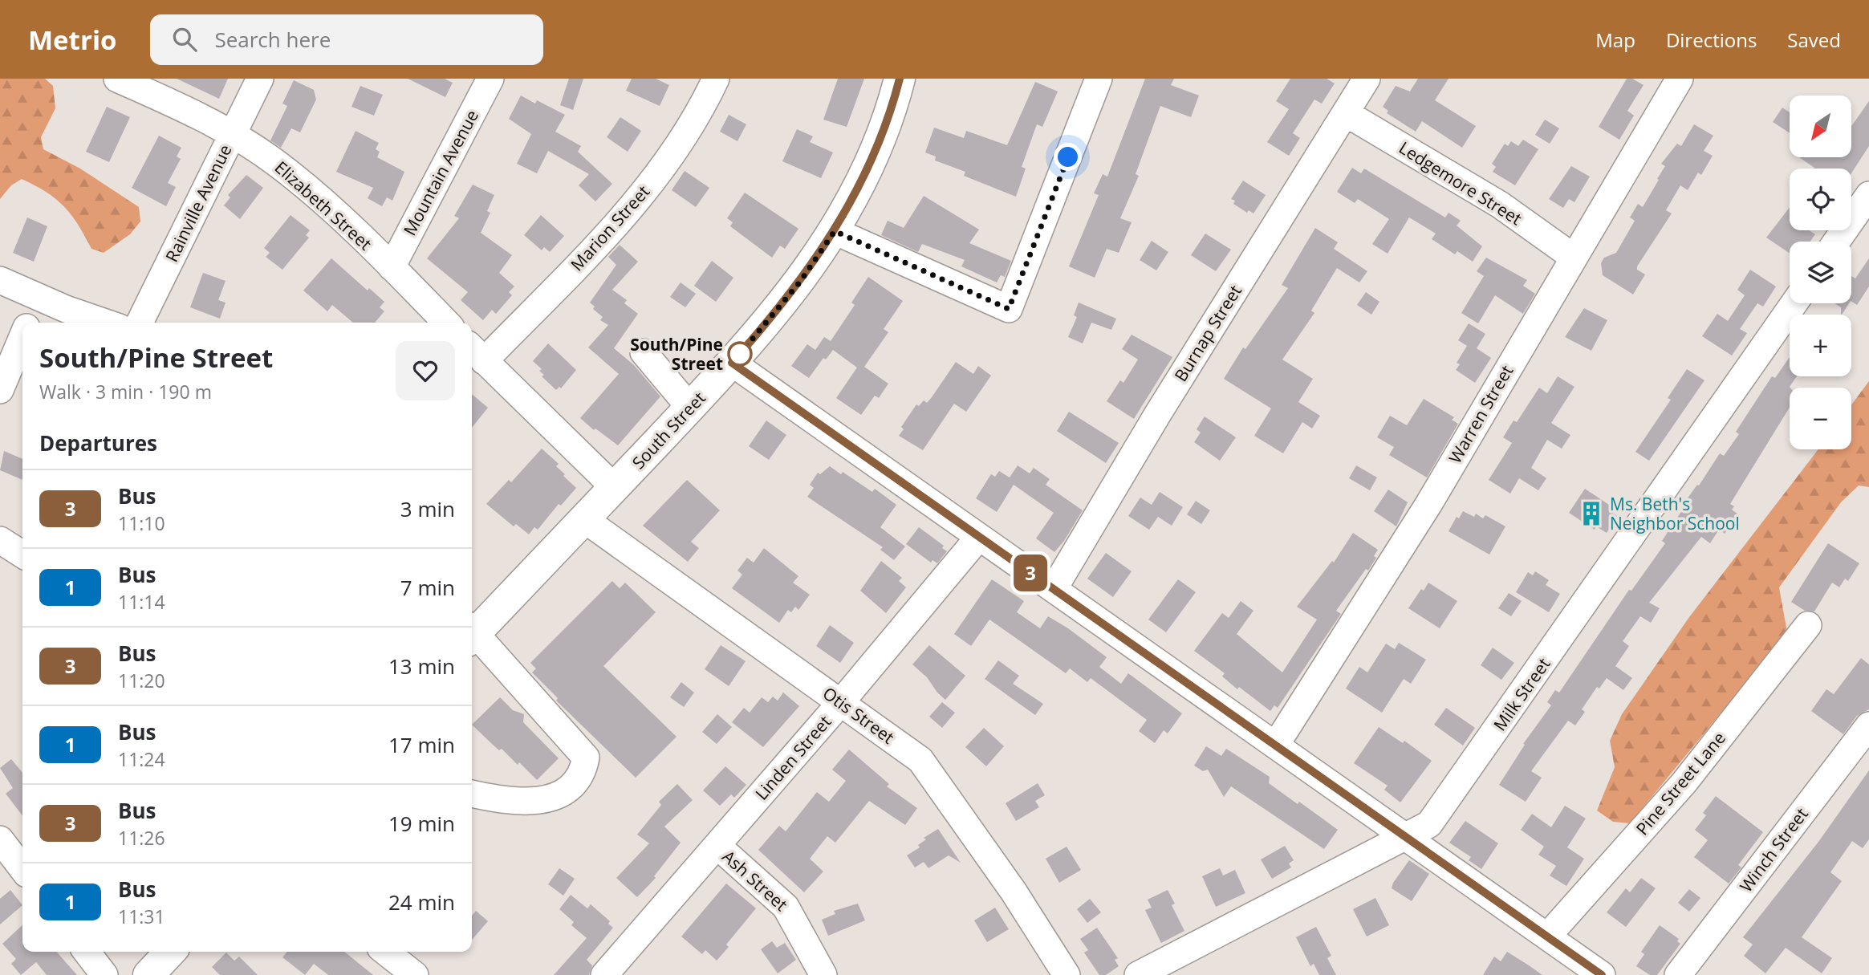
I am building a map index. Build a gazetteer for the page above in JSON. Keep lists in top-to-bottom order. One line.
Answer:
{"streets":{"main road":["South Street"],"street":["Mountain Avenue","Ledgemore Street","Rainville Avenue","Elizabeth Street","Marion Street","Burnap Street","Warren Street","Milk Street","Otis Street","Linden Street","Pine Street Lane","Winch Street","Ash Street"]},"crossings":[["Mountain Avenue","Elizabeth Street"],["Ledgemore Street","Burnap Street"],["Ledgemore Street","Warren Street"],["Rainville Avenue","Elizabeth Street"],["South Street","Otis Street"],["Otis Street","Linden Street"],["Linden Street","Ash Street"]],"places":{"other":["South/Pine Street"],"building":["Ms. Beth's Neighbor School"]},"lines":["bus line 3"],"north":"bottom left","page":{"header":"Metrio","search":"Search here","nav":["Map","Directions","Saved"],"on_map":"3","map_buttons":["+","−"],"heading":[["South/Pine Street","Walk · 3 min · 190 m"],"Departures"],"list":[{"mark":"3","name":"Bus","note":"11:10","value":"3 min"},{"mark":"1","name":"Bus","note":"11:14","value":"7 min"},{"mark":"3","name":"Bus","note":"11:20","value":"13 min"},{"mark":"1","name":"Bus","note":"11:24","value":"17 min"},{"mark":"3","name":"Bus","note":"11:26","value":"19 min"},{"mark":"1","name":"Bus","note":"11:31","value":"24 min"}]}}
